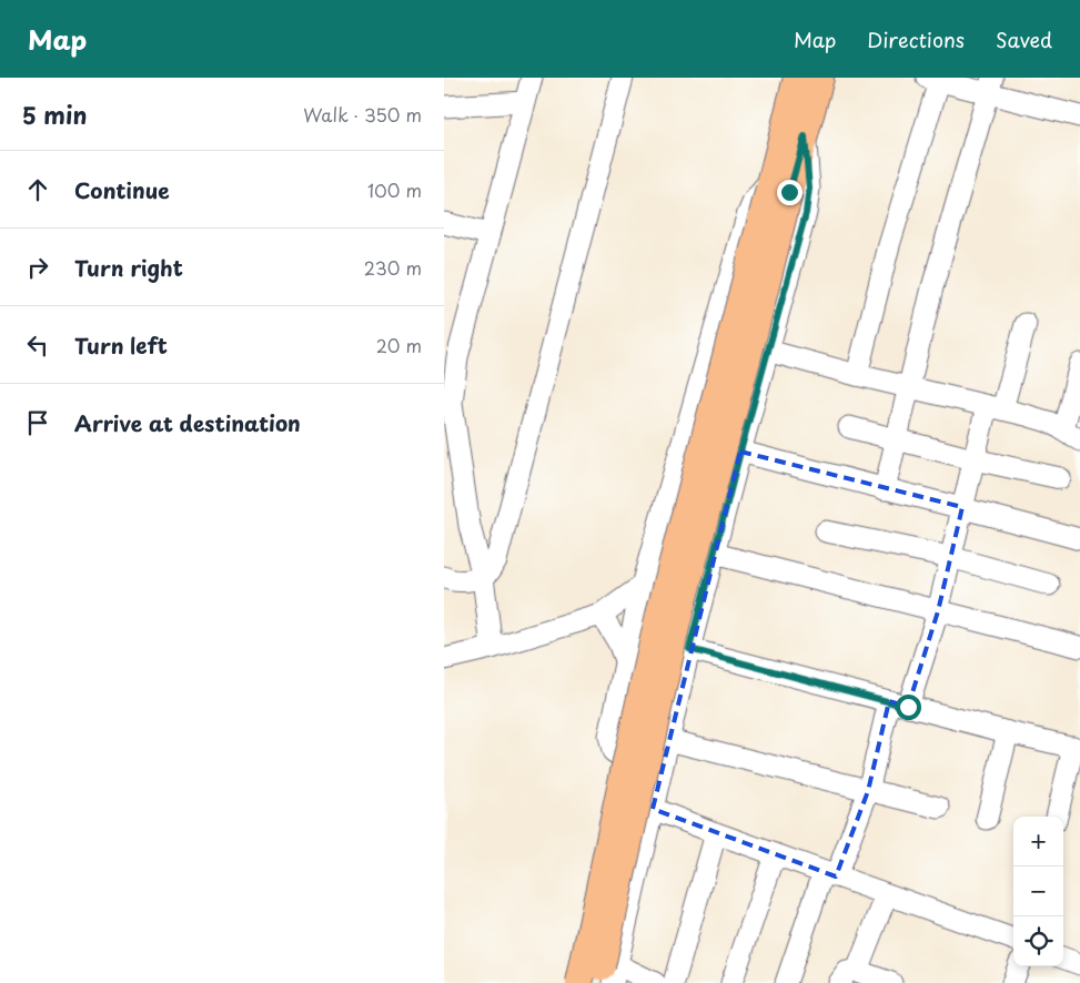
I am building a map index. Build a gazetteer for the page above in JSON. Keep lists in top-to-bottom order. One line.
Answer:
{"page":{"header":"Map","nav":["Map","Directions","Saved"],"heading":["5 min","Walk · 350 m"],"list":[["Continue","100 m"],["Turn right","230 m"],["Turn left","20 m"],"Arrive at destination"],"map_buttons":["+","−"]}}
